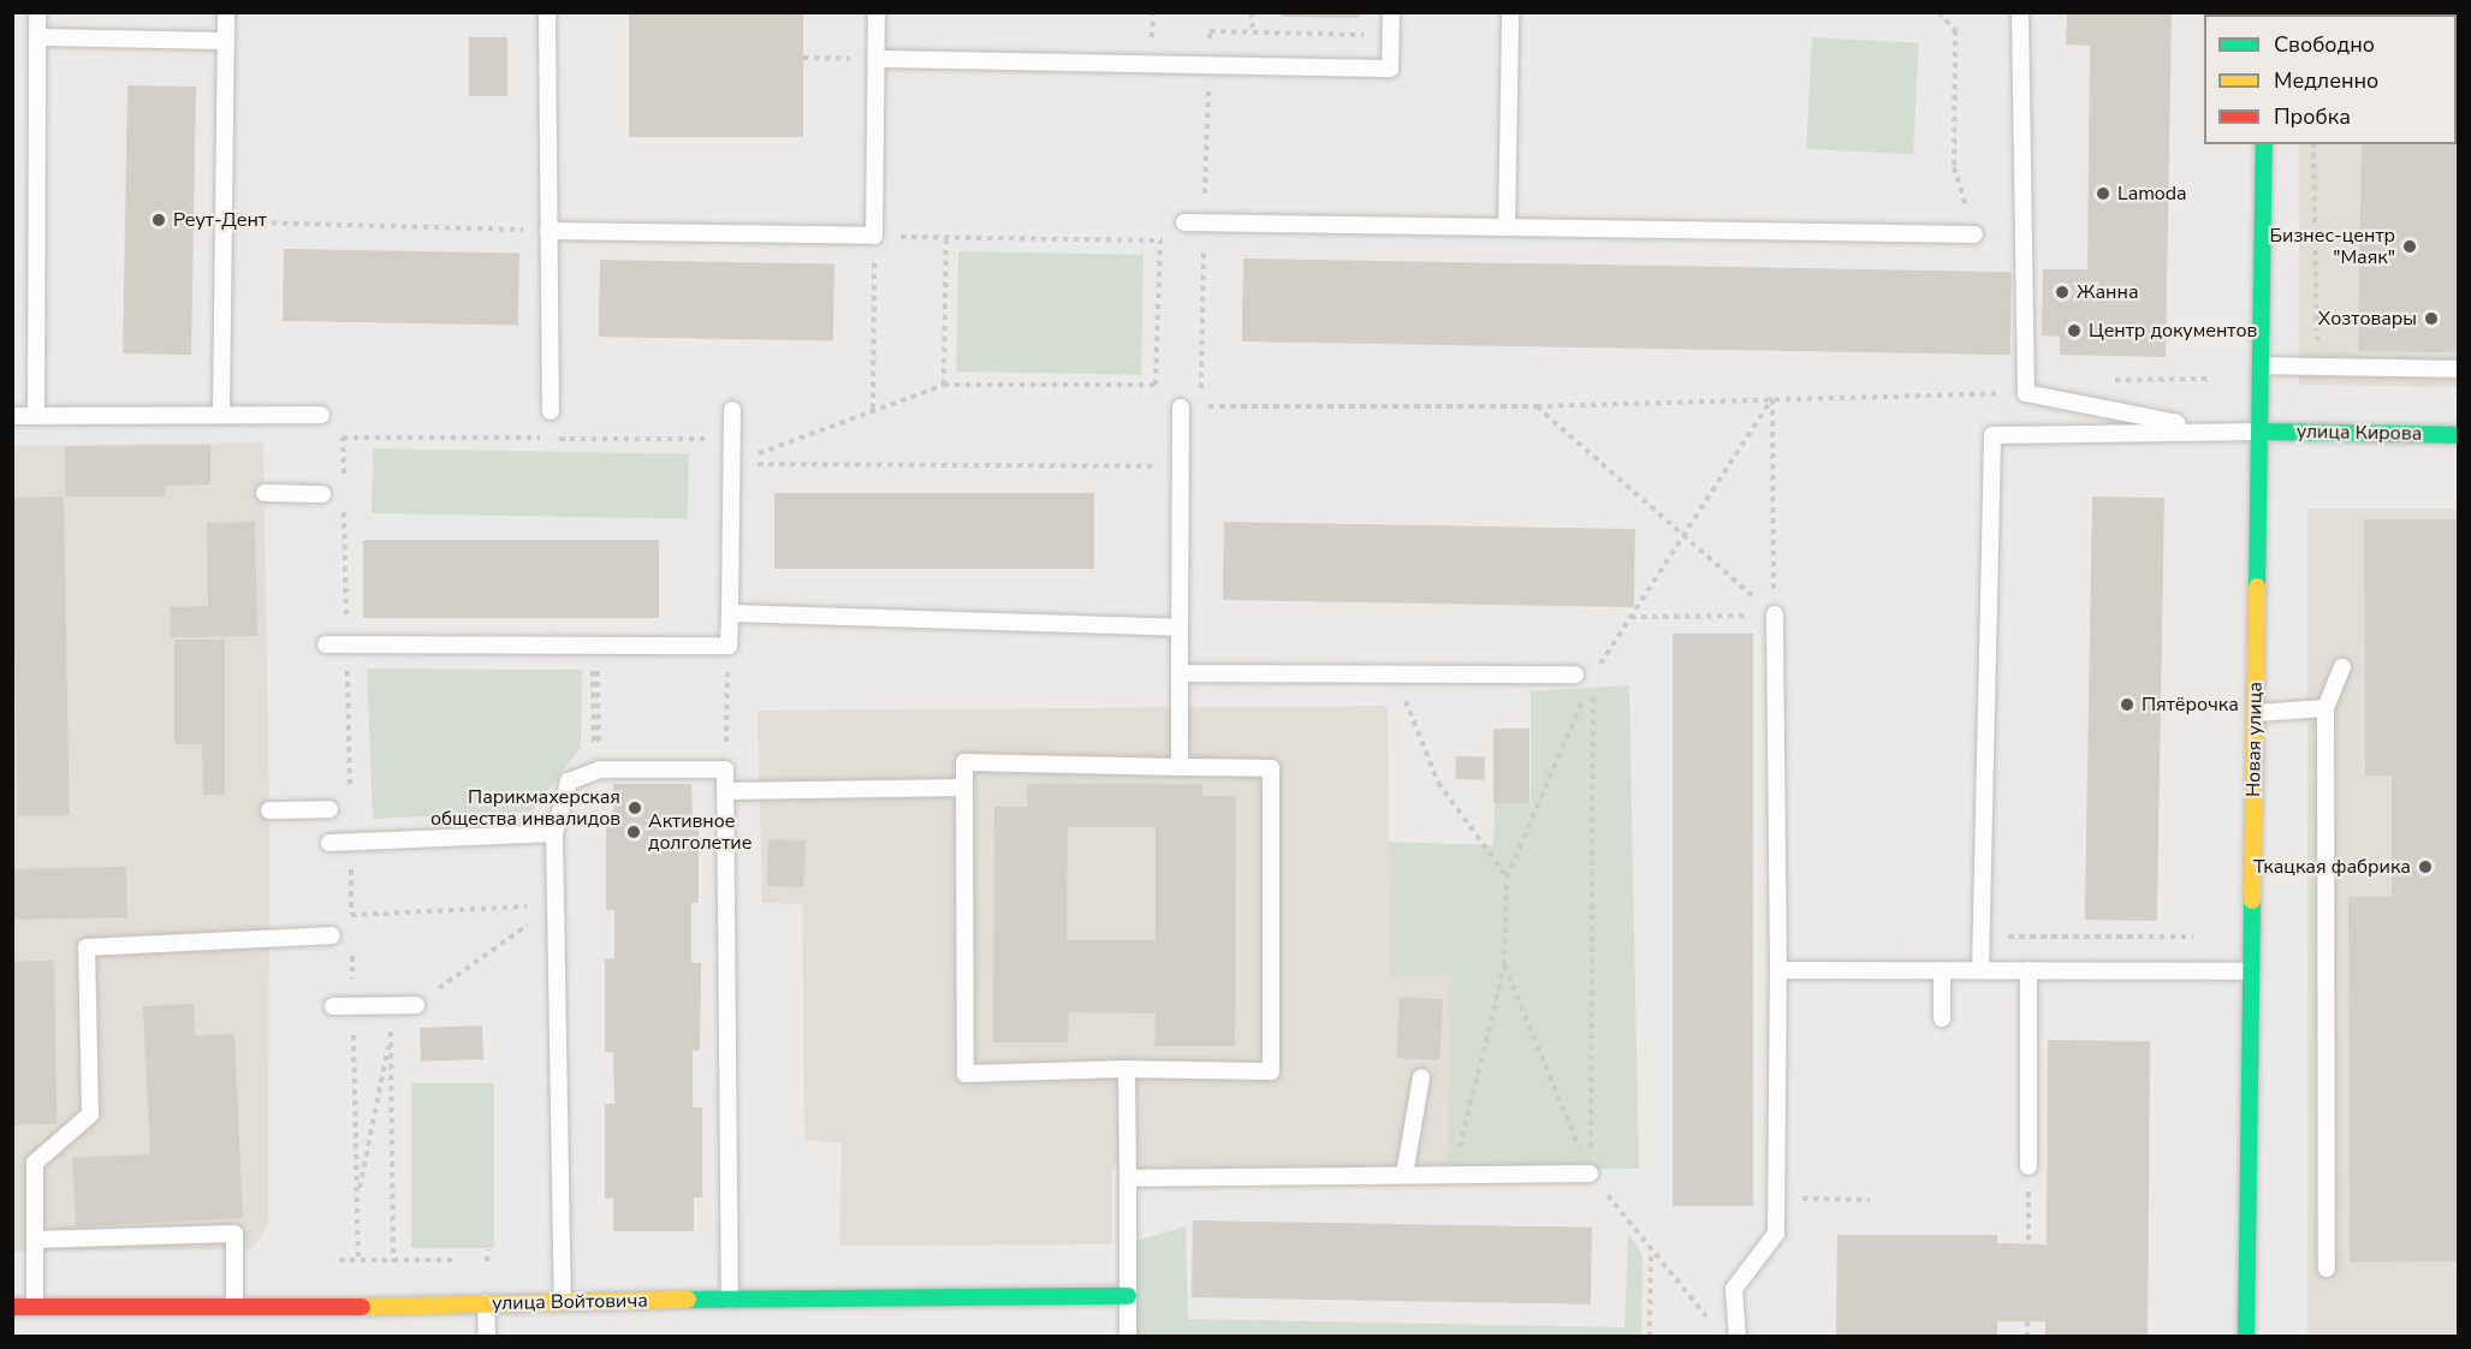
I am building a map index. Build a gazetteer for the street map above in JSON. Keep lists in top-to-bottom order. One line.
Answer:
{"streets":{"street":["улица Кирова","Новая улица","улица Войтовича"]},"crossings":[["улица Кирова","Новая улица"]],"places":["Lamoda","Реут-Дент","Бизнес-центр \"Маяк\"","Жанна","Хозтовары","Центр документов","Пятёрочка","Парикмахерская общества инвалидов","Активное долголетие","Ткацкая фабрика"],"legend":["Свободно","Медленно","Пробка"]}
